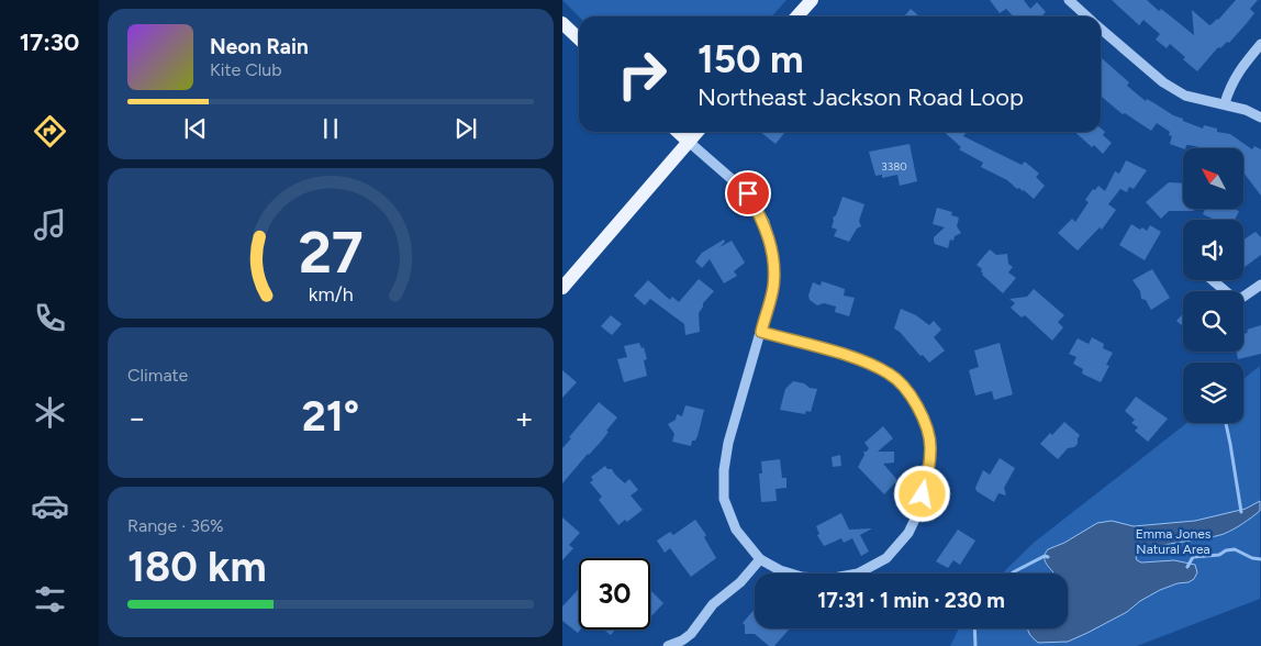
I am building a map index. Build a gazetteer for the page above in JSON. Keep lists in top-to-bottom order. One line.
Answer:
{"parks":["Emma Jones Natural Area"],"house_numbers":["3380"],"north":"top left","page":{"tabs":"17:30","turn":["150 m","Northeast Jackson Road Loop"],"song":["Neon Rain","Kite Club"],"tile":["Climate",["Range · 36%","180 km"]],"heat":["−","21°","+"],"limit":"30","trip":"17:31 · 1 min · 230 m","gauge":["27","km/h"]}}
